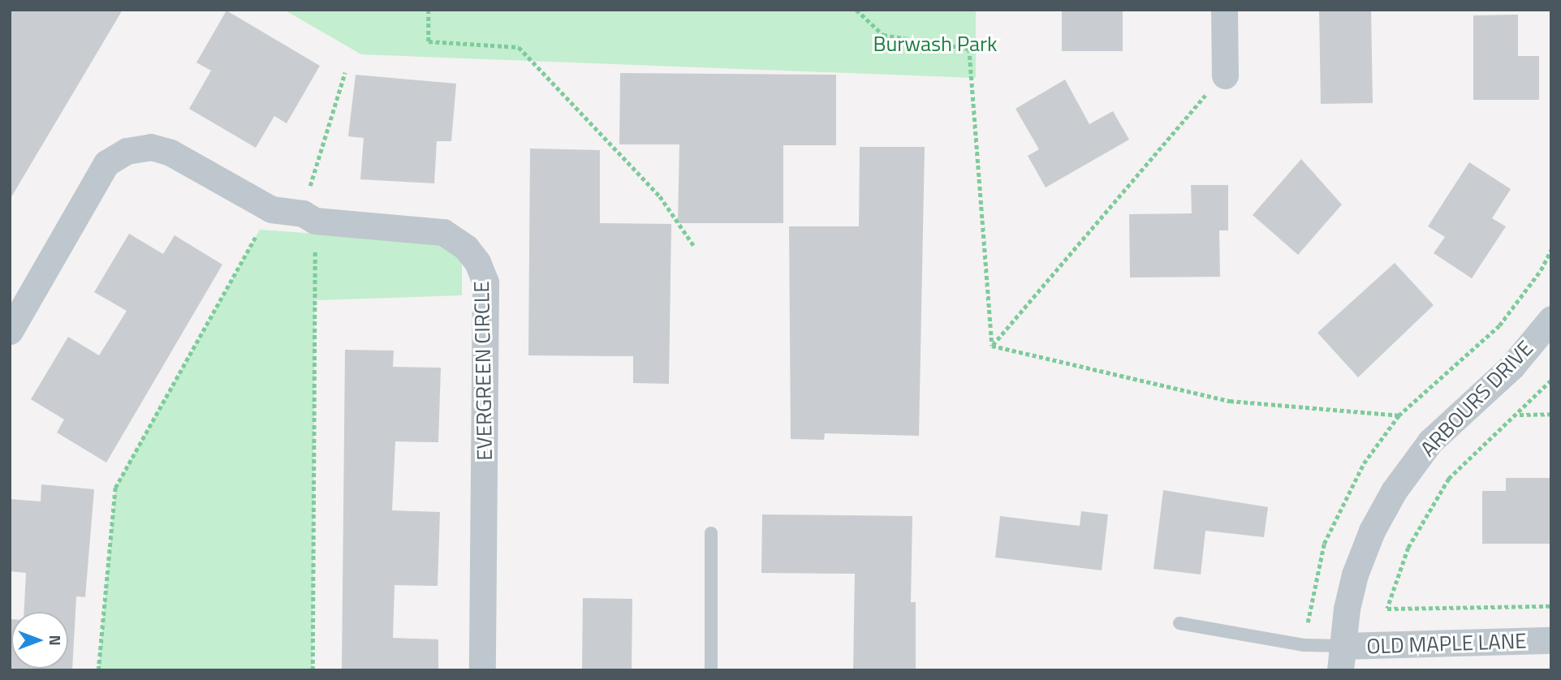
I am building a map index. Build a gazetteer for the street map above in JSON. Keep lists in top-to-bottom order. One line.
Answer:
{"streets":{"street":["EVERGREEN CIRCLE","ARBOURS DRIVE","OLD MAPLE LANE"]},"crossings":[["ARBOURS DRIVE","OLD MAPLE LANE"]],"parks":["Burwash Park"],"north":"right"}
